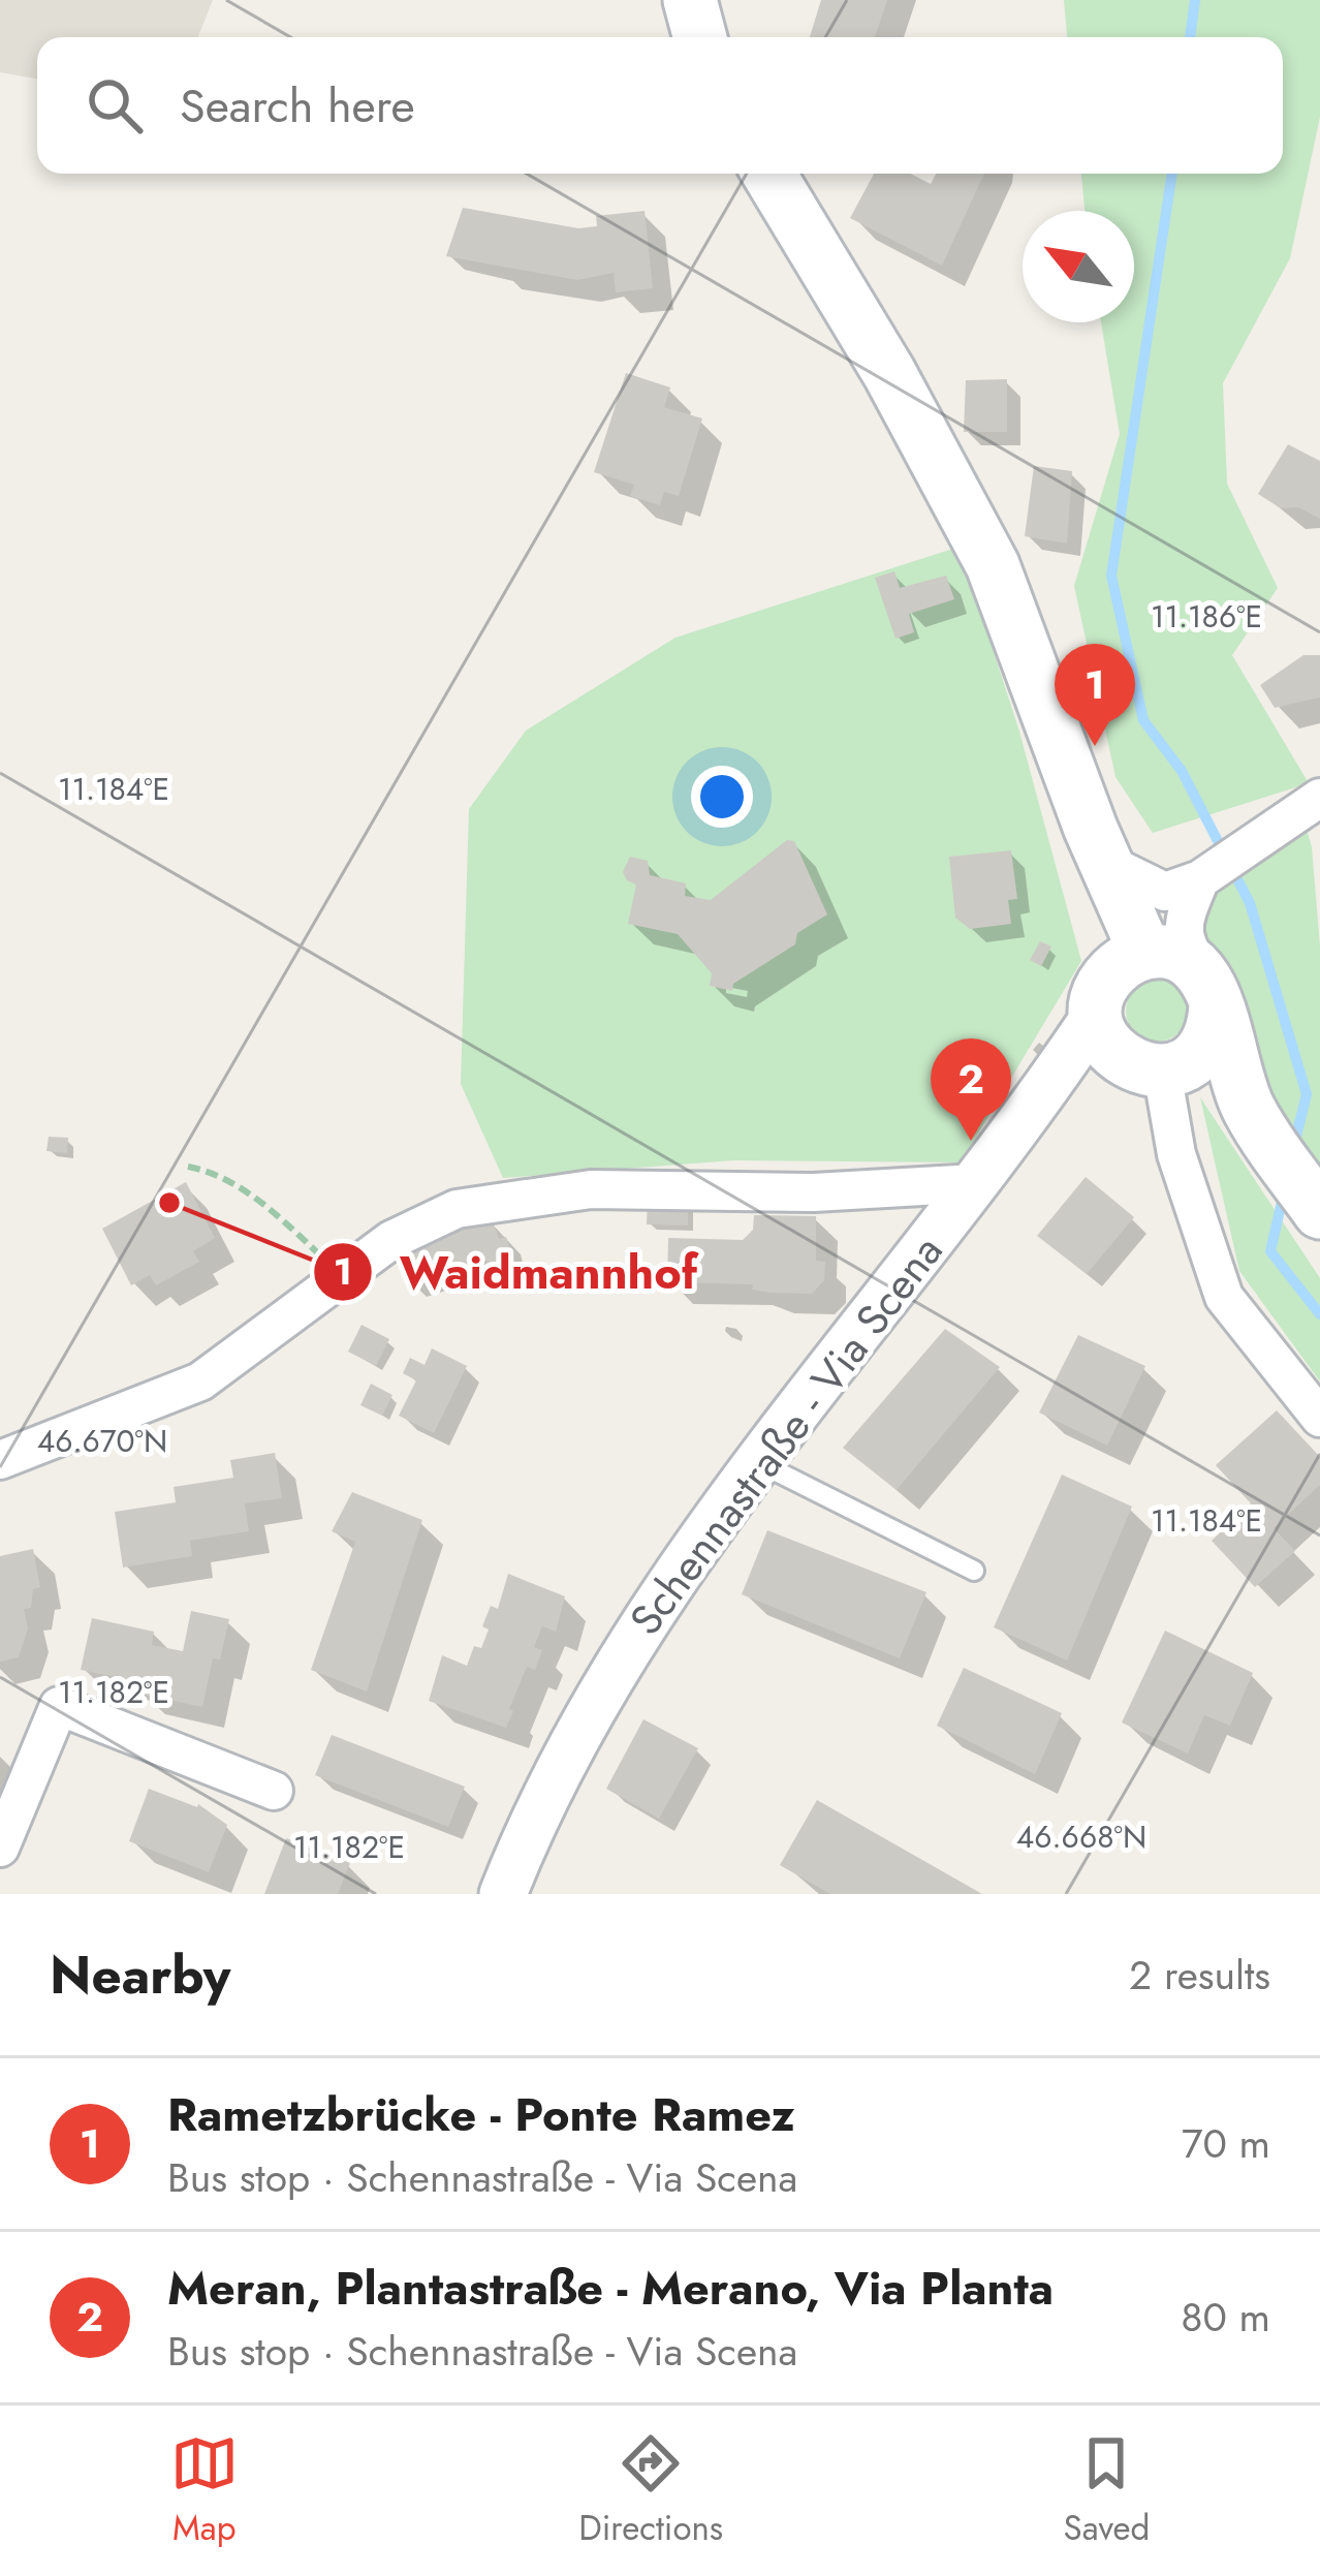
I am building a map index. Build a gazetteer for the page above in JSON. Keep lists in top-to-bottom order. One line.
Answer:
{"streets":{"street":["Schennastraße - Via Scena"]},"places":["Waidmannhof"],"north":"top left","page":{"search":"Search here","pins":["1","2"],"heading":["Nearby","2 results"],"list":[{"mark":"1","name":"Rametzbrücke - Ponte Ramez","note":"Bus stop · Schennastraße - Via Scena","value":"70 m"},{"mark":"2","name":"Meran, Plantastraße - Merano, Via Planta","note":"Bus stop · Schennastraße - Via Scena","value":"80 m"}],"nav":["Map","Directions","Saved"]},"coordinates":["11.186°E","11.184°E","46.670°N","11.182°E","46.668°N"]}
